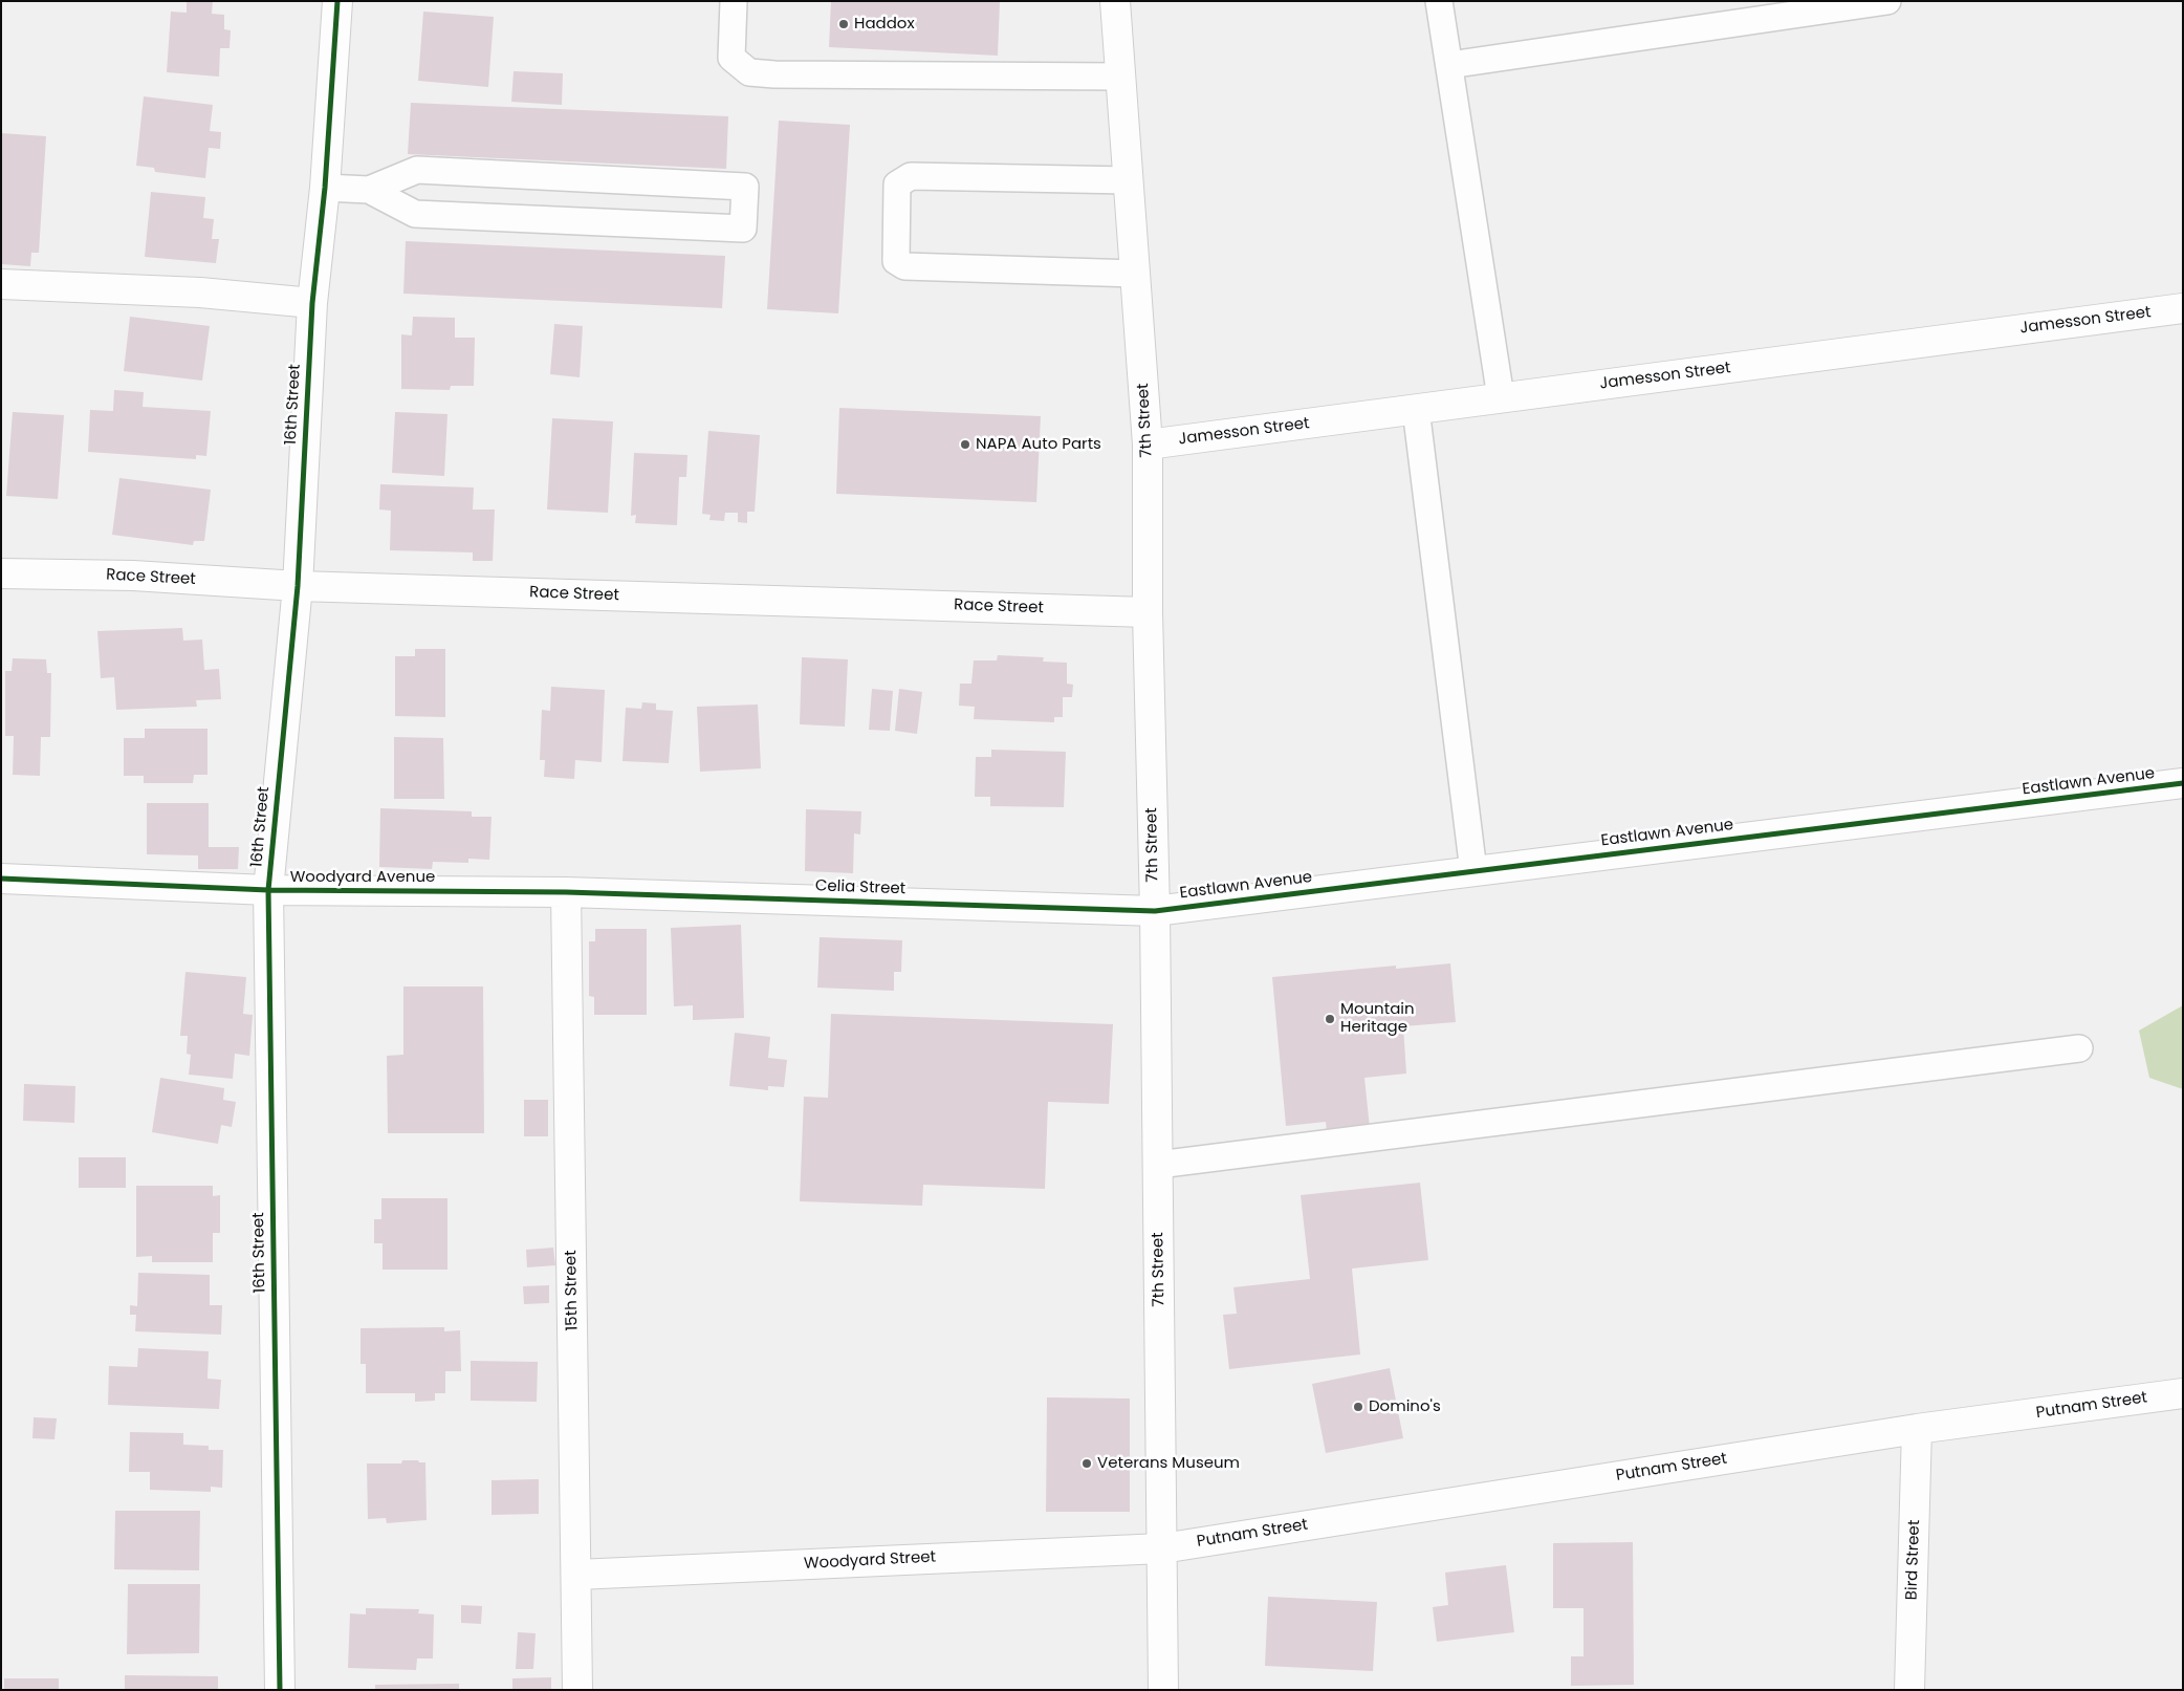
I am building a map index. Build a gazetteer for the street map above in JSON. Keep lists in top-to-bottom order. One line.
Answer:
{"streets":{"street":["Jamesson Street","16th Street","7th Street","Race Street","Eastlawn Avenue","Woodyard Avenue","Celia Street","15th Street","Putnam Street","Bird Street","Woodyard Street"]},"crossings":[["Jamesson Street","7th Street"],["16th Street","Race Street"],["16th Street","Woodyard Avenue"],["7th Street","Race Street"],["7th Street","Eastlawn Avenue"],["7th Street","Celia Street"],["7th Street","Putnam Street"],["7th Street","Woodyard Street"],["Eastlawn Avenue","Celia Street"],["Woodyard Avenue","Celia Street"],["Woodyard Avenue","15th Street"],["Celia Street","15th Street"],["15th Street","Woodyard Street"],["Putnam Street","Bird Street"],["Putnam Street","Woodyard Street"]],"places":["Haddox","NAPA Auto Parts","Mountain Heritage","Domino's","Veterans Museum"]}
